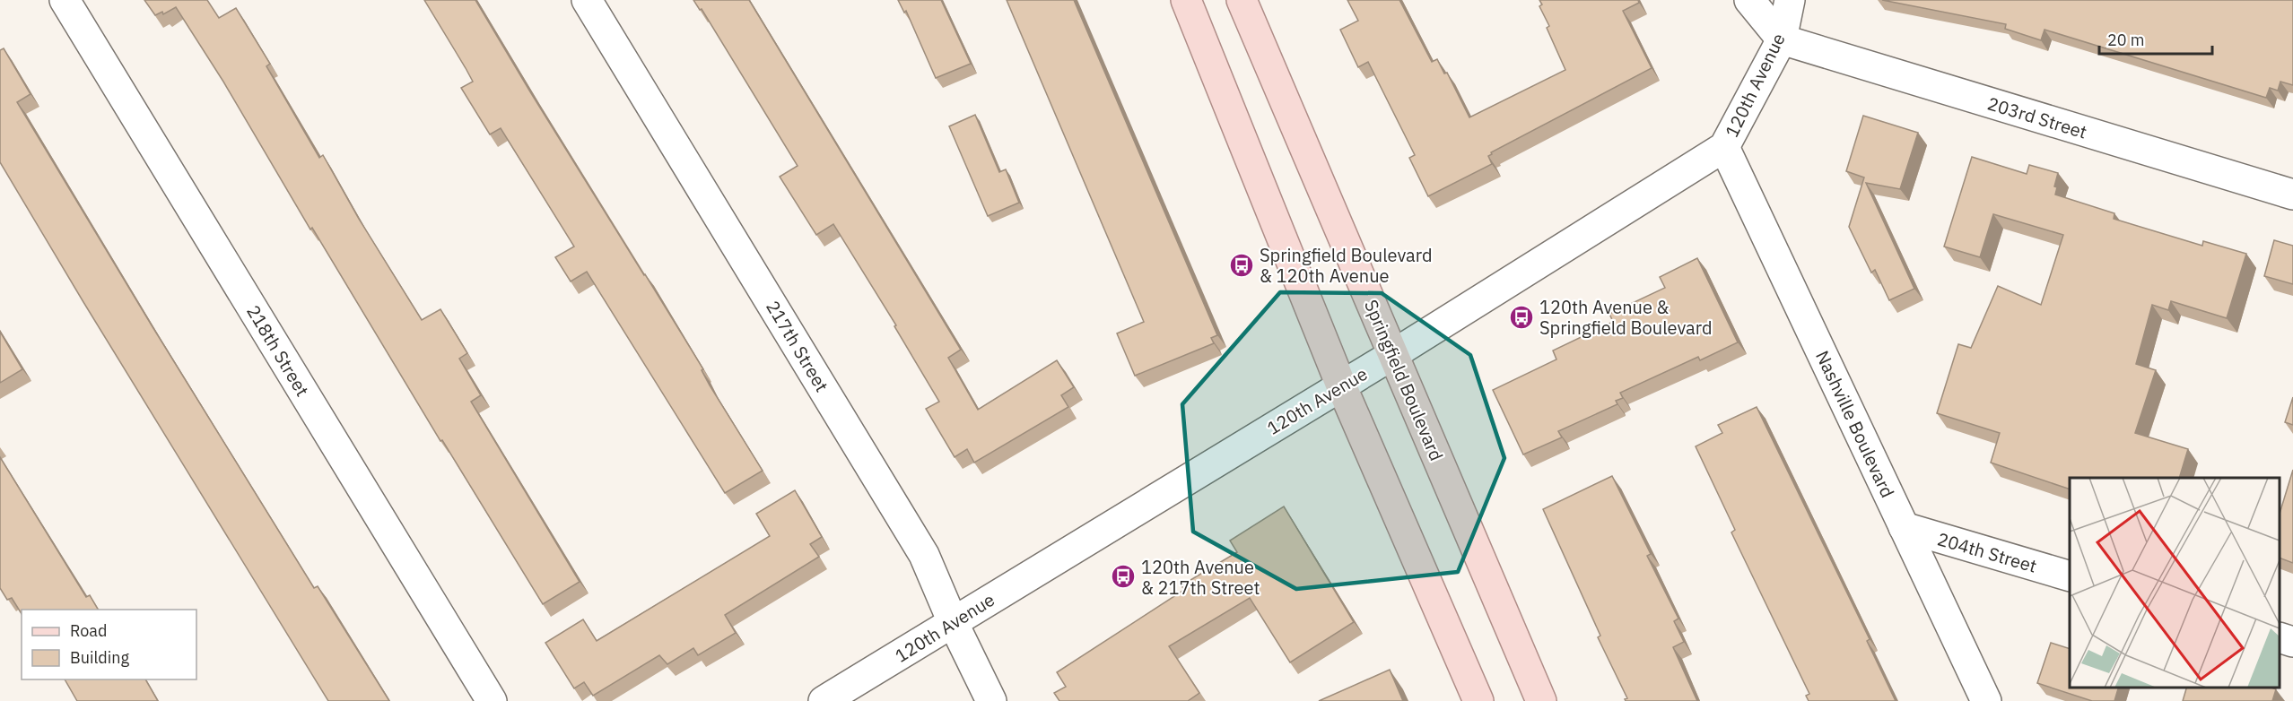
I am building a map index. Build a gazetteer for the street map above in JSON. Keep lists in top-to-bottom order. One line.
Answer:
{"streets":{"main road":["Springfield Boulevard"],"street":["120th Avenue","203rd Street","217th Street","218th Street","Nashville Boulevard","204th Street"]},"crossings":[["120th Avenue","203rd Street"],["120th Avenue","217th Street"],["120th Avenue","Springfield Boulevard"],["120th Avenue","Nashville Boulevard"],["Nashville Boulevard","204th Street"]],"places":{"bus stop":["Springfield Boulevard & 120th Avenue","120th Avenue & Springfield Boulevard","120th Avenue & 217th Street"]},"legend":["Road","Building"],"scale_bar":"20 m"}
